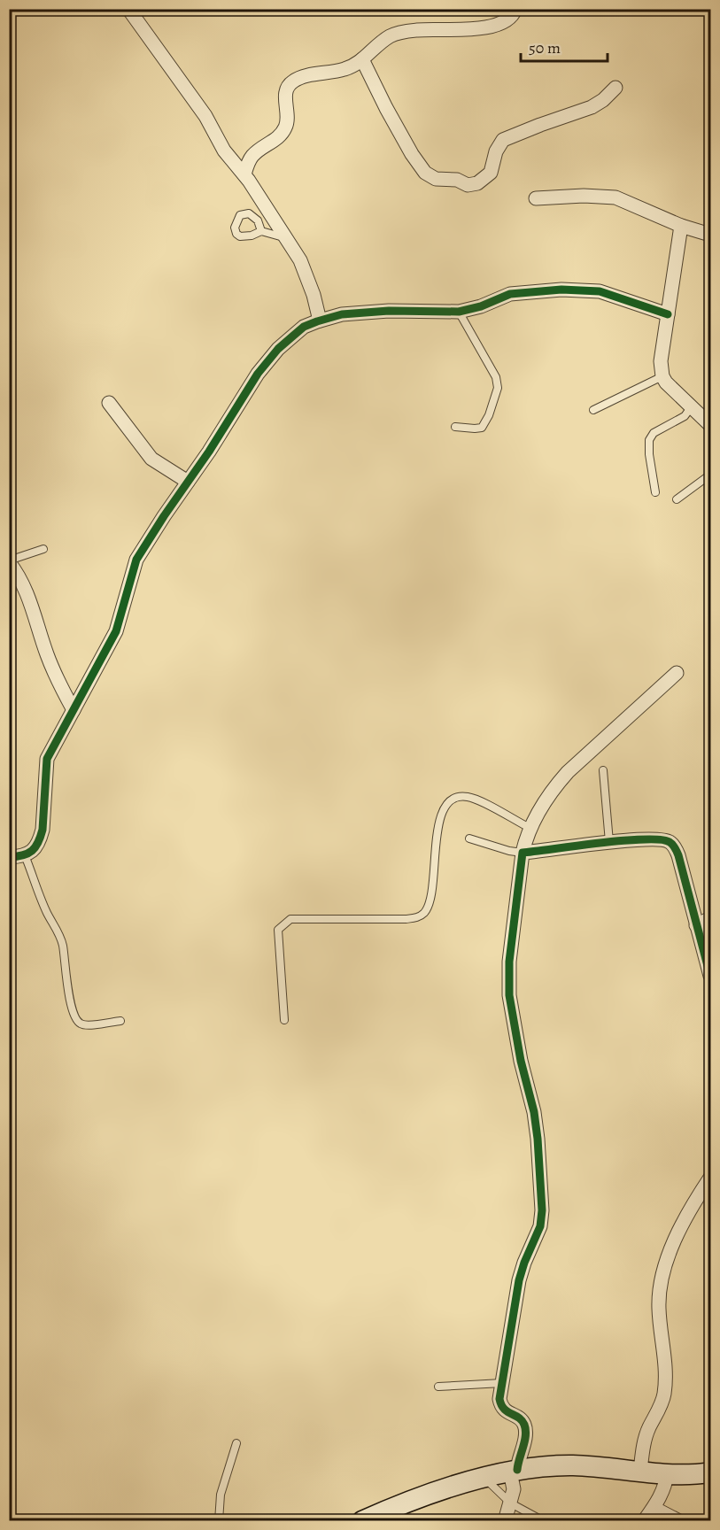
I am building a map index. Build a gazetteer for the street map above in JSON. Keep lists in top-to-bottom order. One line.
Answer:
{"scale_bar":"50 m"}
